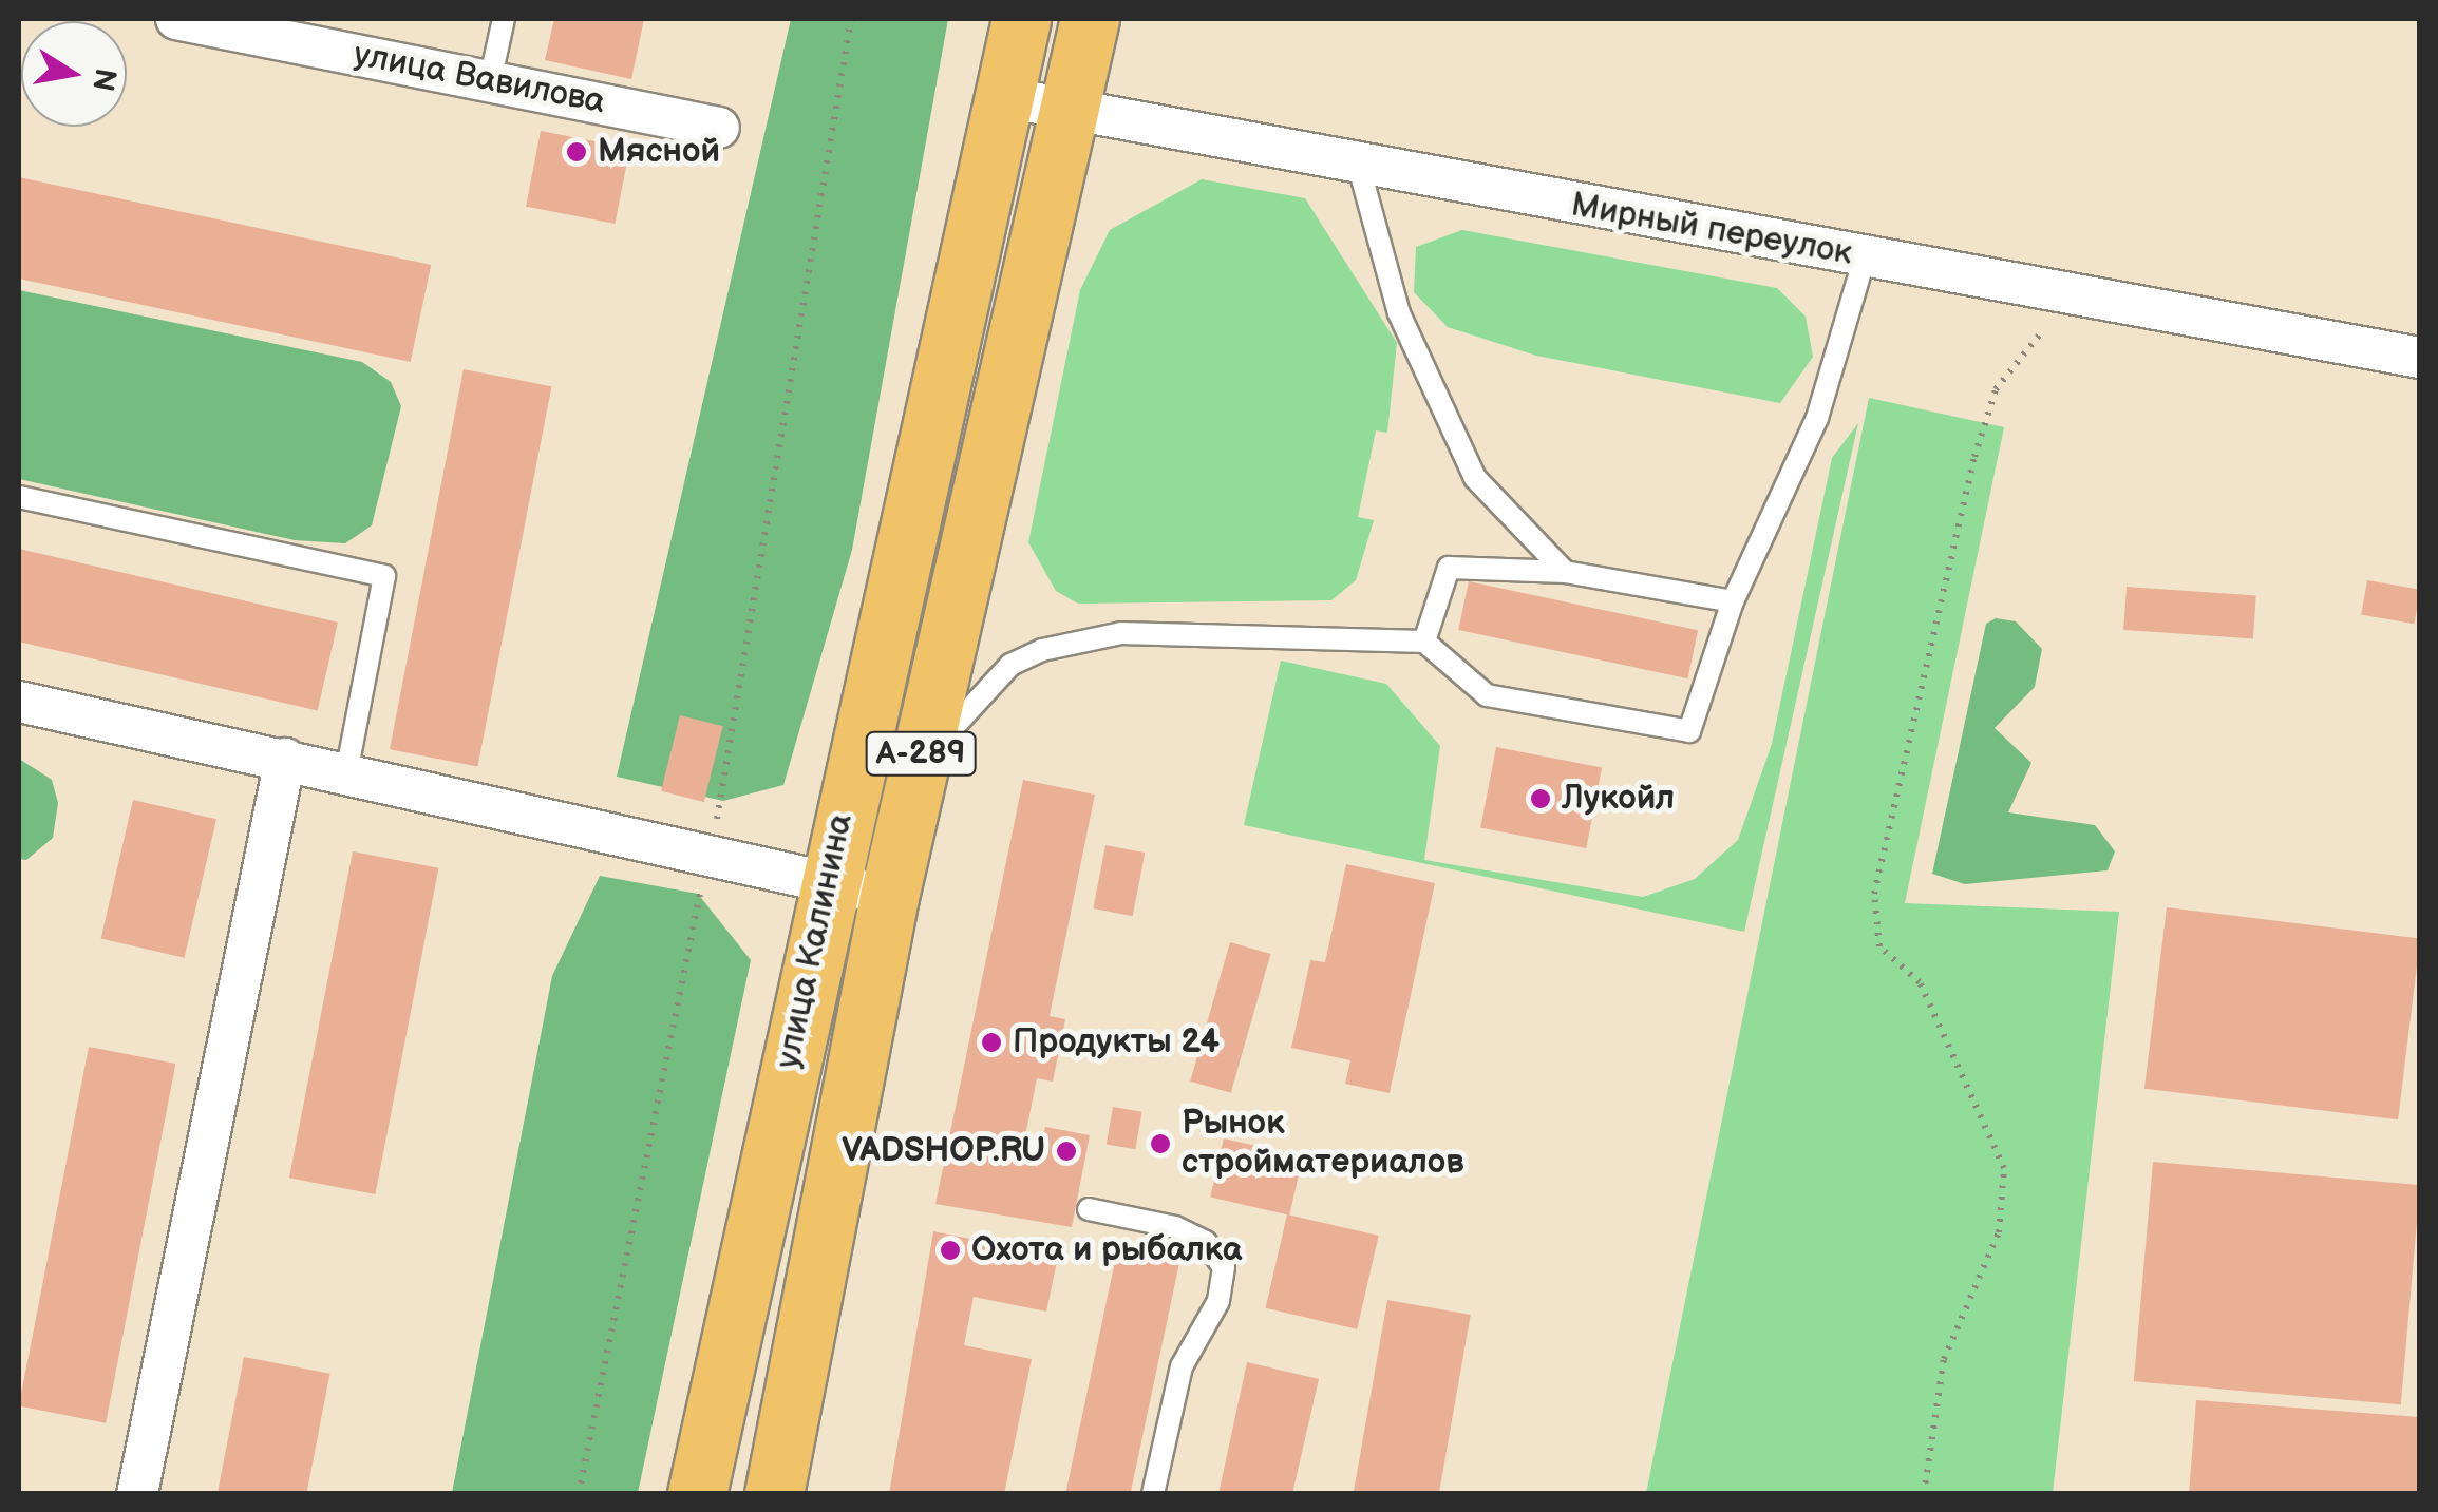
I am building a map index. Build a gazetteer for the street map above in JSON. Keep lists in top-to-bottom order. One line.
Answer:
{"streets":{"highway":["А-289","улица Калинина"],"street":["улица Вавилова","Мирный переулок"]},"crossings":[["Мирный переулок","улица Калинина"]],"places":["Мясной","Лукойл","Продукты 24","Рынок стройматериалов","VADSHOP.RU","Охота и рыбалка"],"north":"right"}
